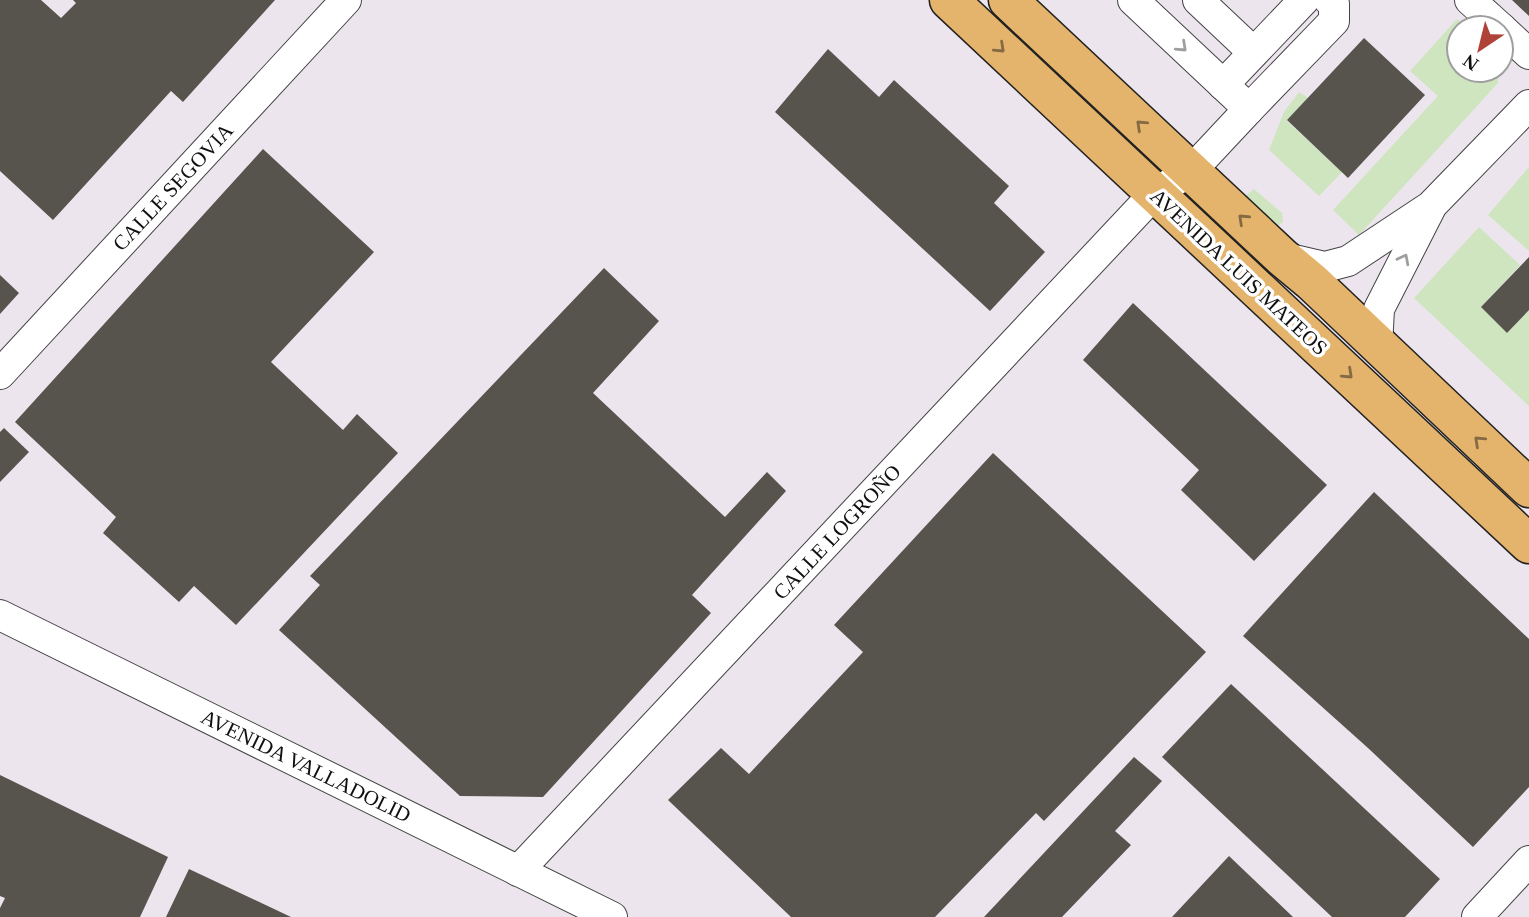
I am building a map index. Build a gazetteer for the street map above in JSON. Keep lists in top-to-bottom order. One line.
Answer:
{"streets":{"highway":["AVENIDA LUIS MATEOS"],"street":["CALLE SEGOVIA","CALLE LOGROÑO","AVENIDA VALLADOLID"]},"crossings":[["AVENIDA LUIS MATEOS","CALLE LOGROÑO"],["CALLE LOGROÑO","AVENIDA VALLADOLID"]],"north":"bottom left"}
